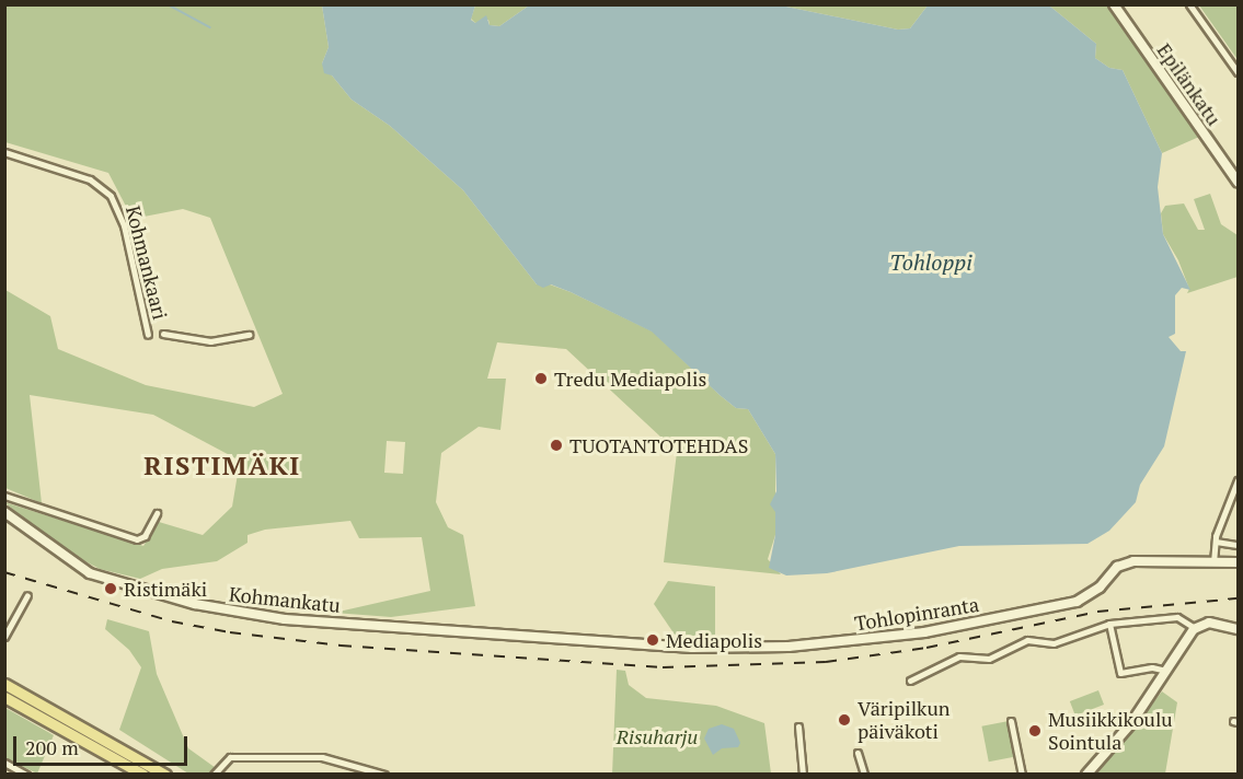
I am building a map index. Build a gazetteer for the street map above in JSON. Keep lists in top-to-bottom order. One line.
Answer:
{"streets":{"street":["Epilänkatu","Kohmankaari","Kohmankatu","Tohlopinranta"]},"crossings":[["Kohmankatu","Tohlopinranta"]],"districts":["RISTIMÄKI"],"water":["Tohloppi"],"parks":["Risuharju"],"places":["Tredu Mediapolis","TUOTANTOTEHDAS","Ristimäki","Mediapolis","Väripilkun päiväkoti","Musiikkikoulu Sointula"],"scale_bar":"200 m"}
